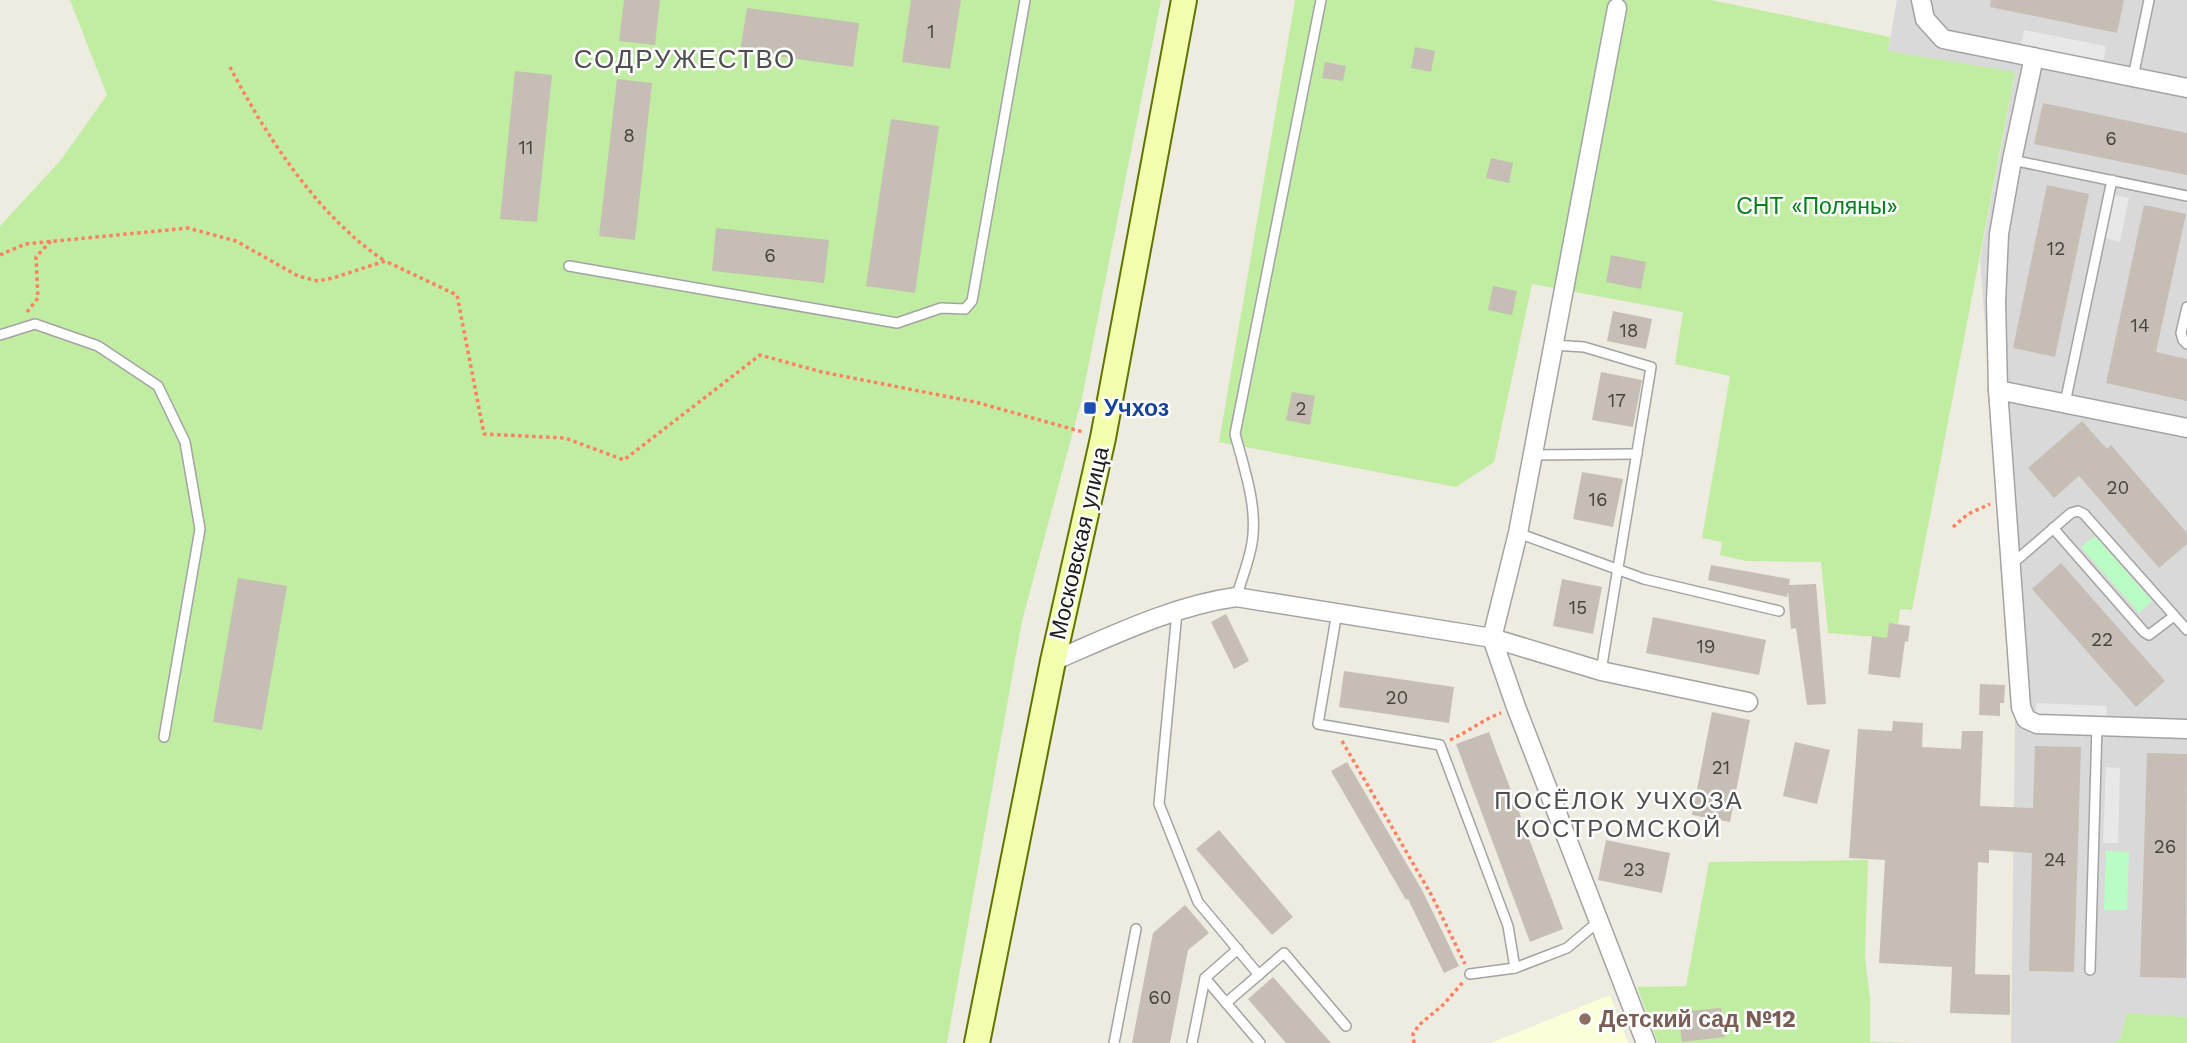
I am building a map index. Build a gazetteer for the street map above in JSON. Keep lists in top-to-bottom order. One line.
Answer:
{"streets":{"main road":["Московская улица"]},"districts":["СОДРУЖЕСТВО","ПОСЁЛОК УЧХОЗА КОСТРОМСКОЙ"],"parks":["СНТ «Поляны»"],"places":{"transit":["Учхоз"],"other":["Детский сад №12"]},"house_numbers":["1","8","6","11","12","6","14","18","17","2","20","16","15","22","19","20","21","26","24","23","60"]}
